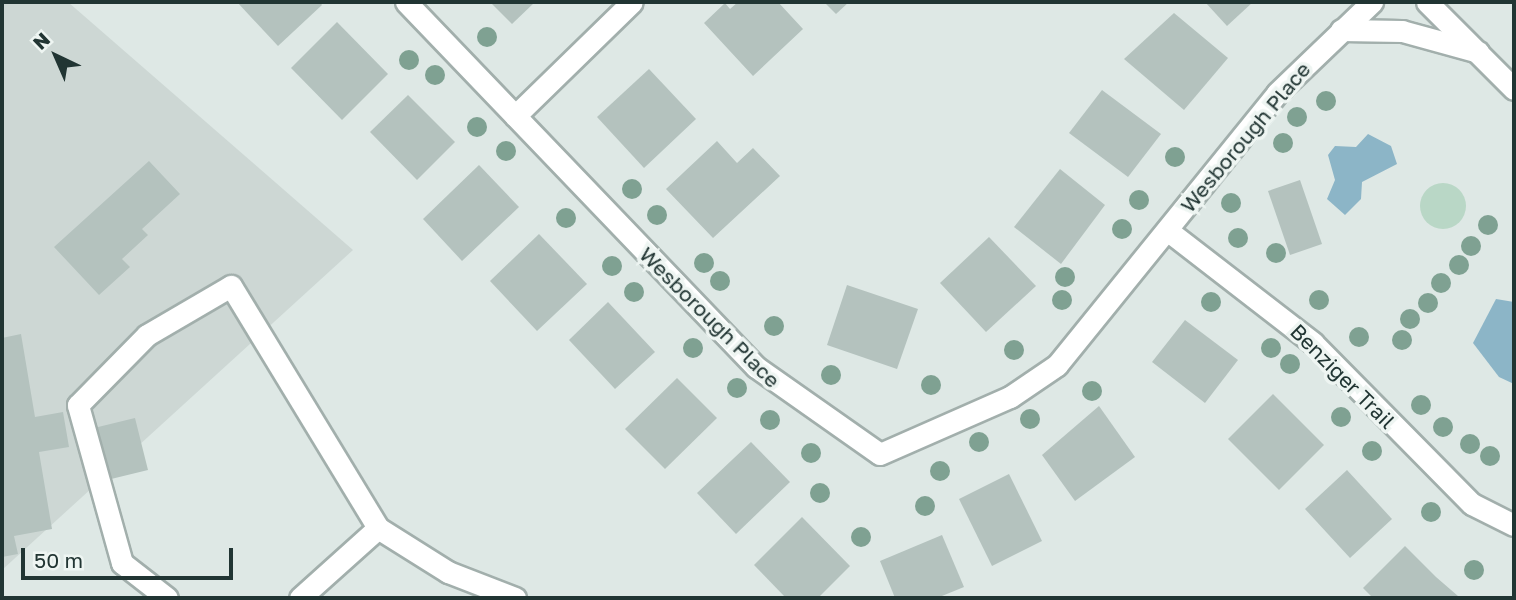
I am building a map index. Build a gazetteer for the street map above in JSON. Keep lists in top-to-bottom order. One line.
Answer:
{"streets":{"street":["Wesborough Place","Benziger Trail"]},"crossings":[["Wesborough Place","Benziger Trail"]],"scale_bar":"50 m","north":"top left"}
